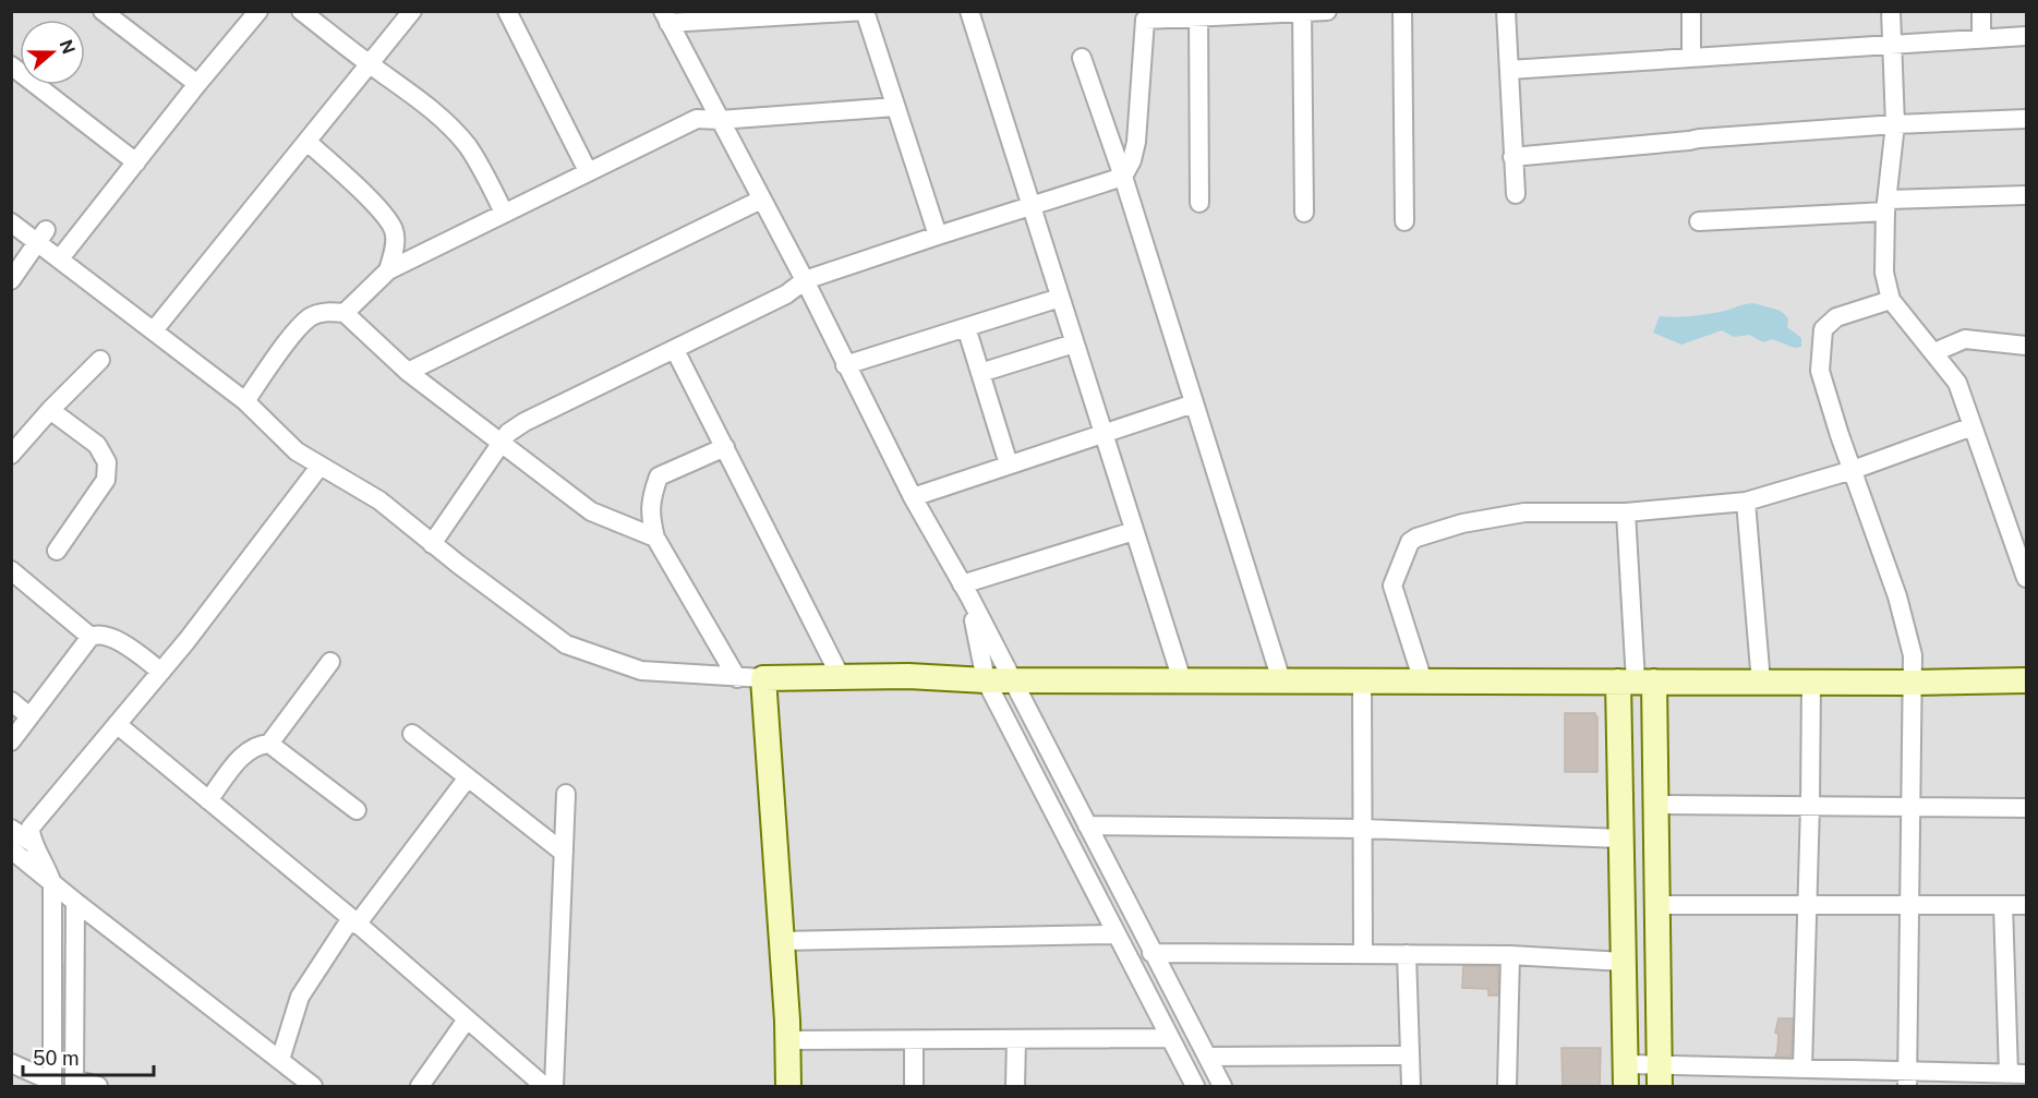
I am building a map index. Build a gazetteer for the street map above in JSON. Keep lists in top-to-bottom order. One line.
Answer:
{"scale_bar":"50 m","north":"right"}
